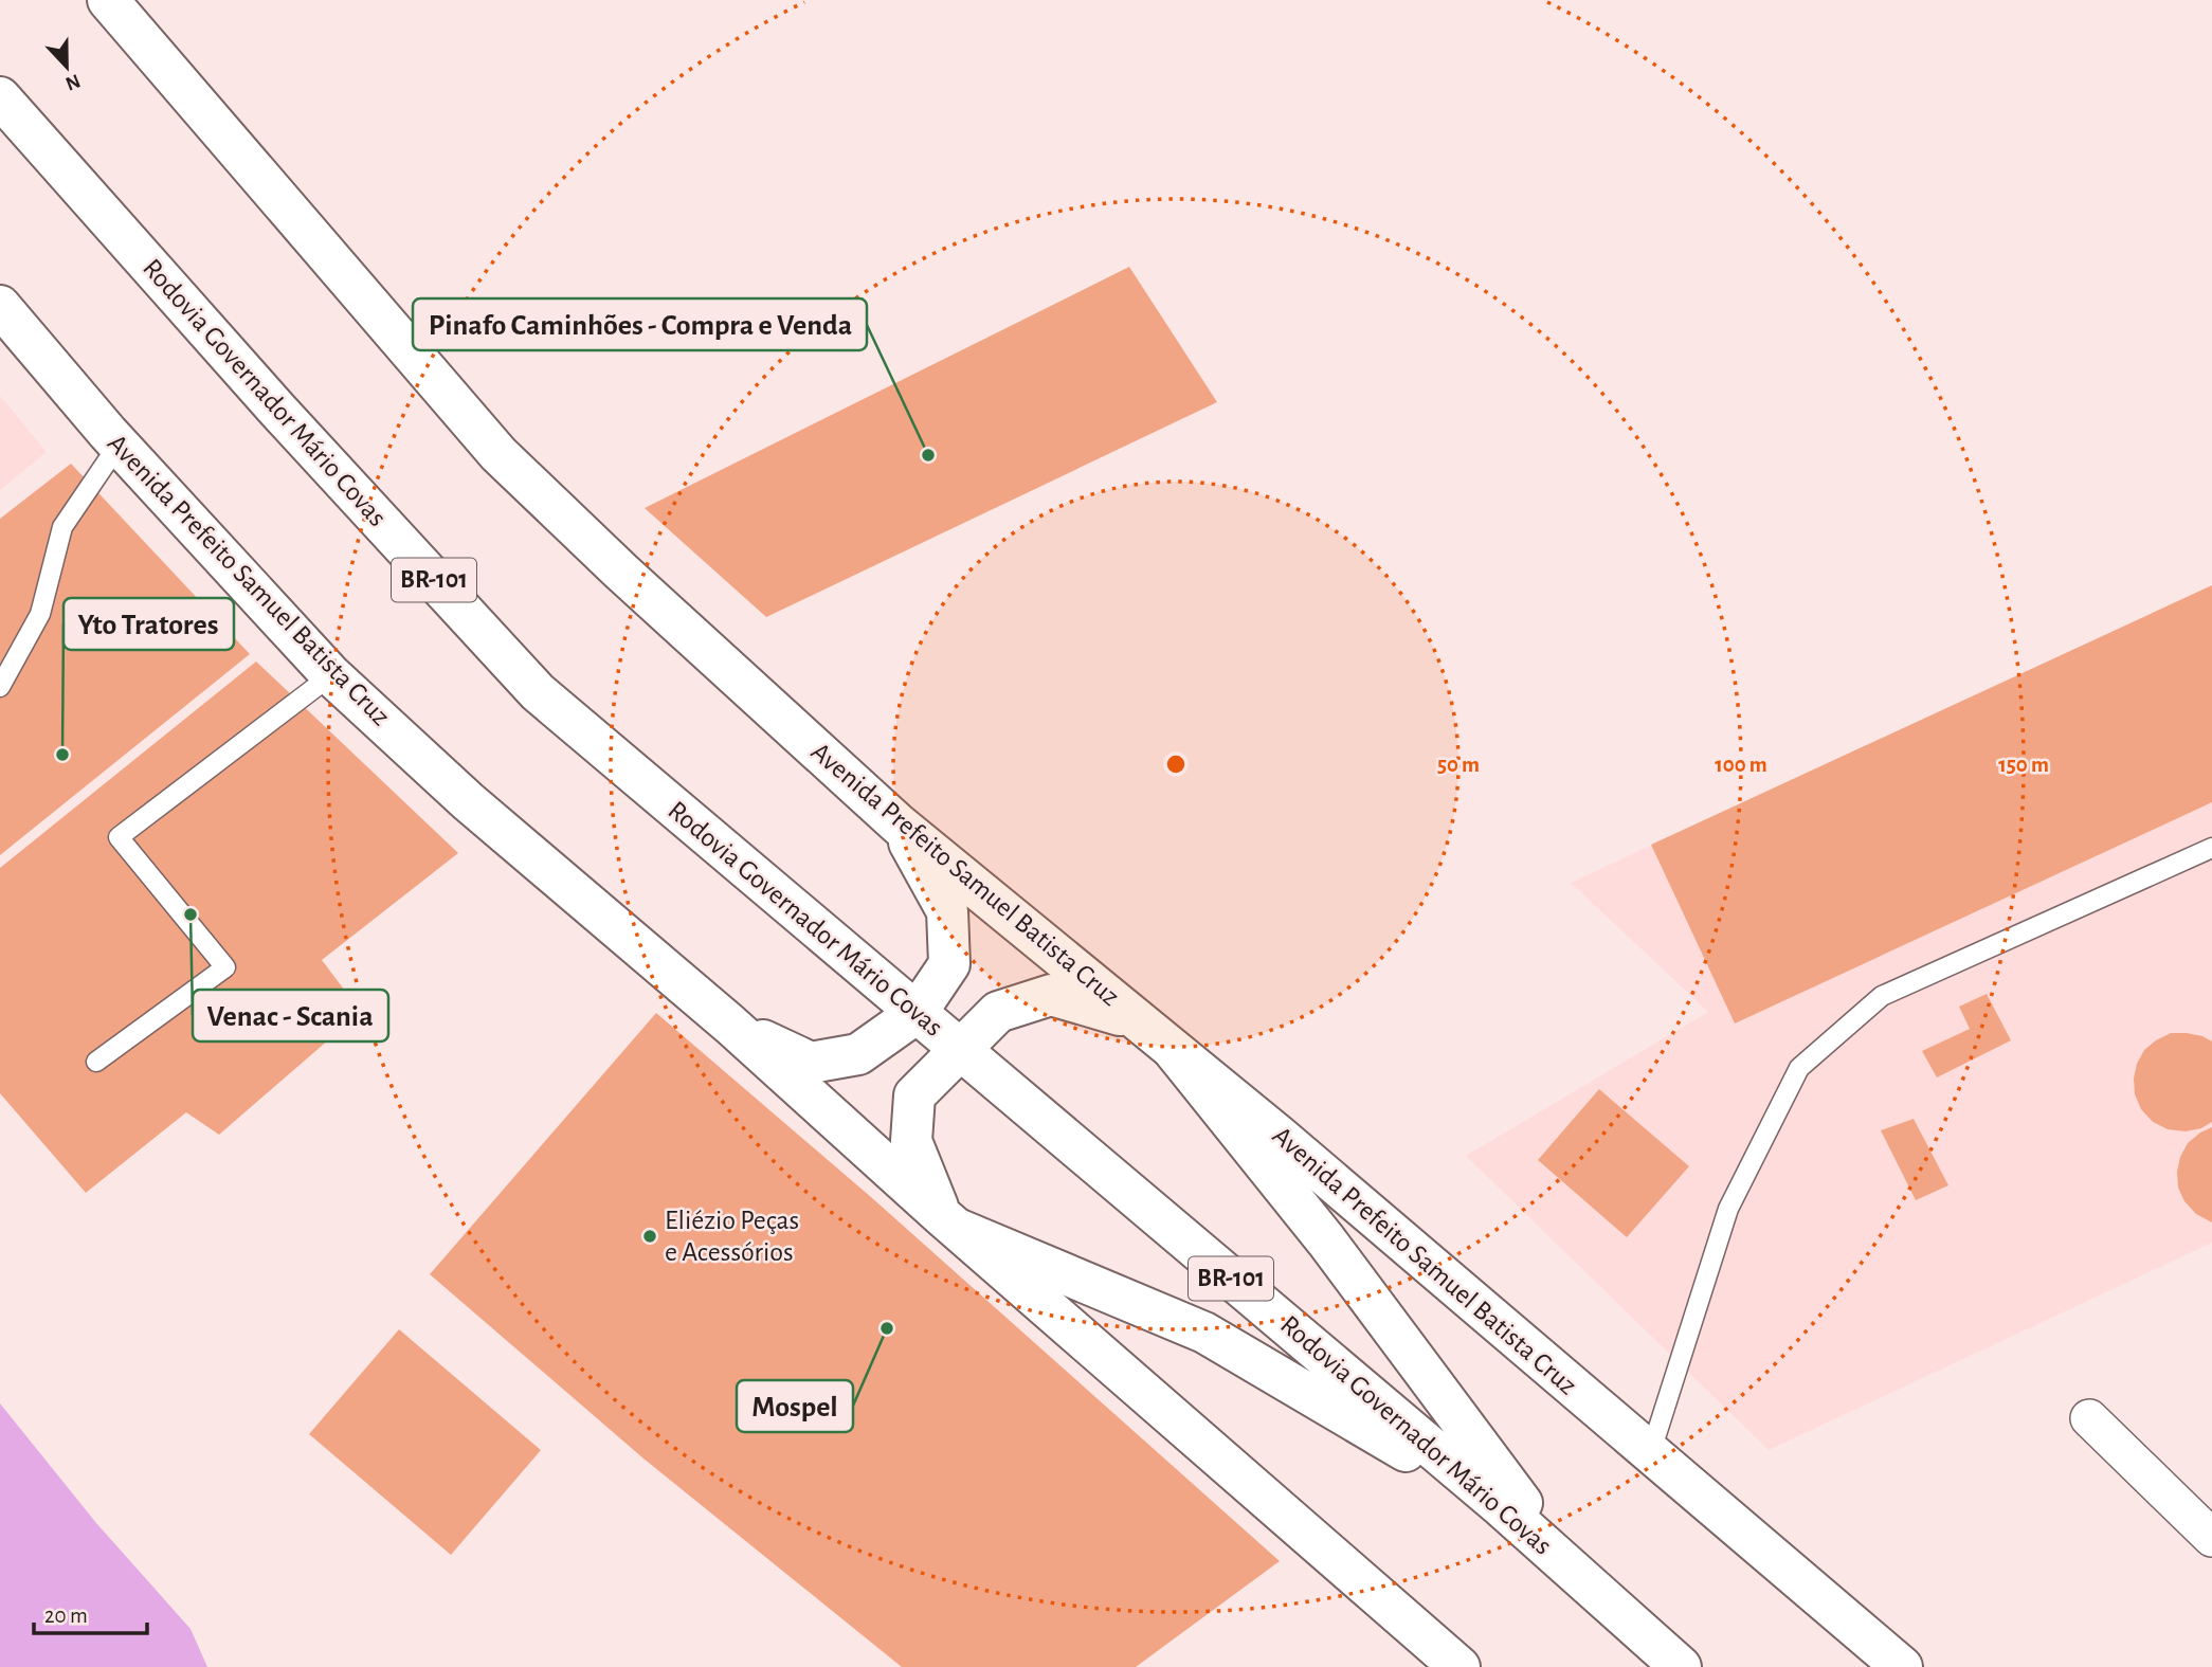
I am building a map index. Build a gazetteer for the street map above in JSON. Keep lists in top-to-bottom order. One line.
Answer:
{"streets":{"main road":["Rodovia Governador Mário Covas","Avenida Prefeito Samuel Batista Cruz","BR-101"]},"places":["Pinafo Caminhões - Compra e Venda","Yto Tratores","Venac - Scania","Eliézio Peças e Acessórios","Mospel"],"scale_bar":"20 m","north":"bottom","rings":["50 m","100 m","150 m"]}
